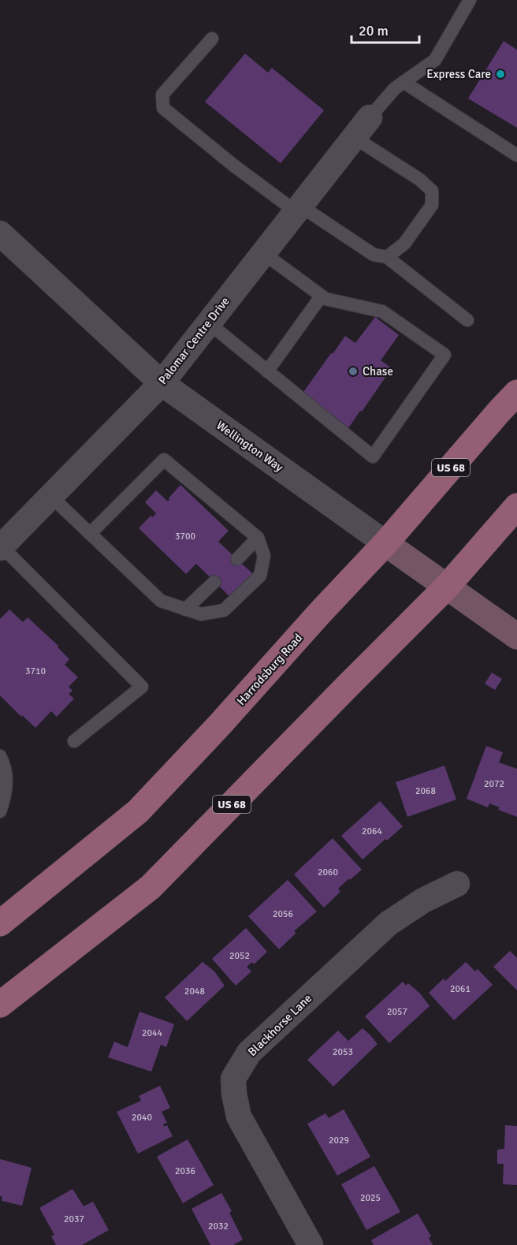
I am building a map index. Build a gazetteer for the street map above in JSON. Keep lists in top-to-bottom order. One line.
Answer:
{"streets":{"main road":["US 68","Harrodsburg Road"],"street":["Palomar Centre Drive","Wellington Way","Blackhorse Lane"]},"crossings":[["Palomar Centre Drive","Wellington Way"],["Wellington Way","US 68"],["Wellington Way","Harrodsburg Road"]],"places":["Express Care","Chase"],"house_numbers":["3700","3710","2072","2068","2064","2060","2056","2052","2061","2048","2057","2044","2053","2040","2029","2036","2025","2037","2032"],"scale_bar":"20 m"}
